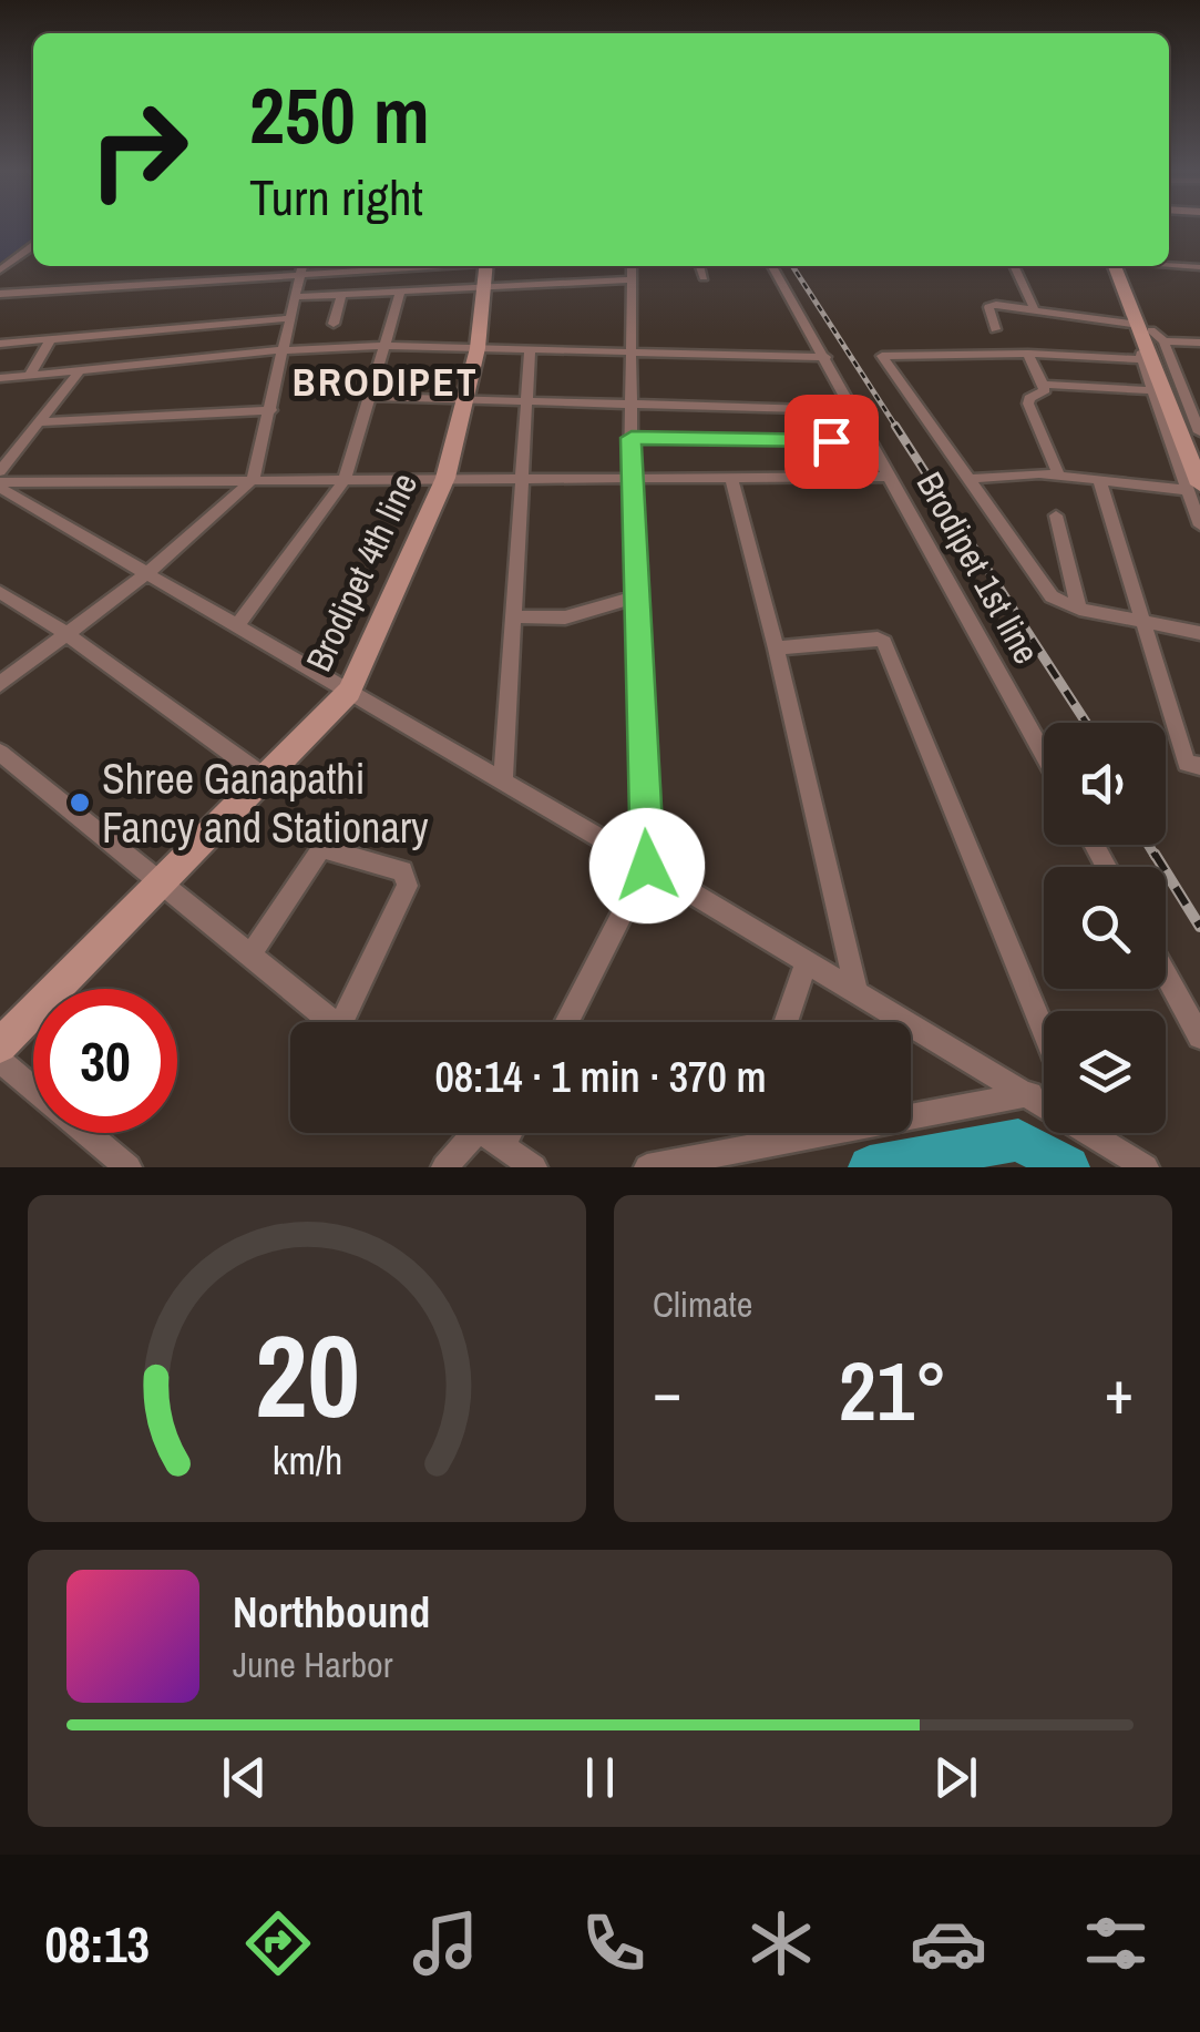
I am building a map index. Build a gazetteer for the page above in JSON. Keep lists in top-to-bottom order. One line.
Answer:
{"streets":{"street":["Brodipet 1st line","Brodipet 4th line"]},"districts":["BRODIPET"],"places":["Shree Ganapathi Fancy and Stationary"],"page":{"turn":["250 m","Turn right"],"limit":"30","trip":"08:14 · 1 min · 370 m","tile":"Climate","heat":["−","21°","+"],"song":["Northbound","June Harbor"],"tabs":"08:13","gauge":["20","km/h"]}}
